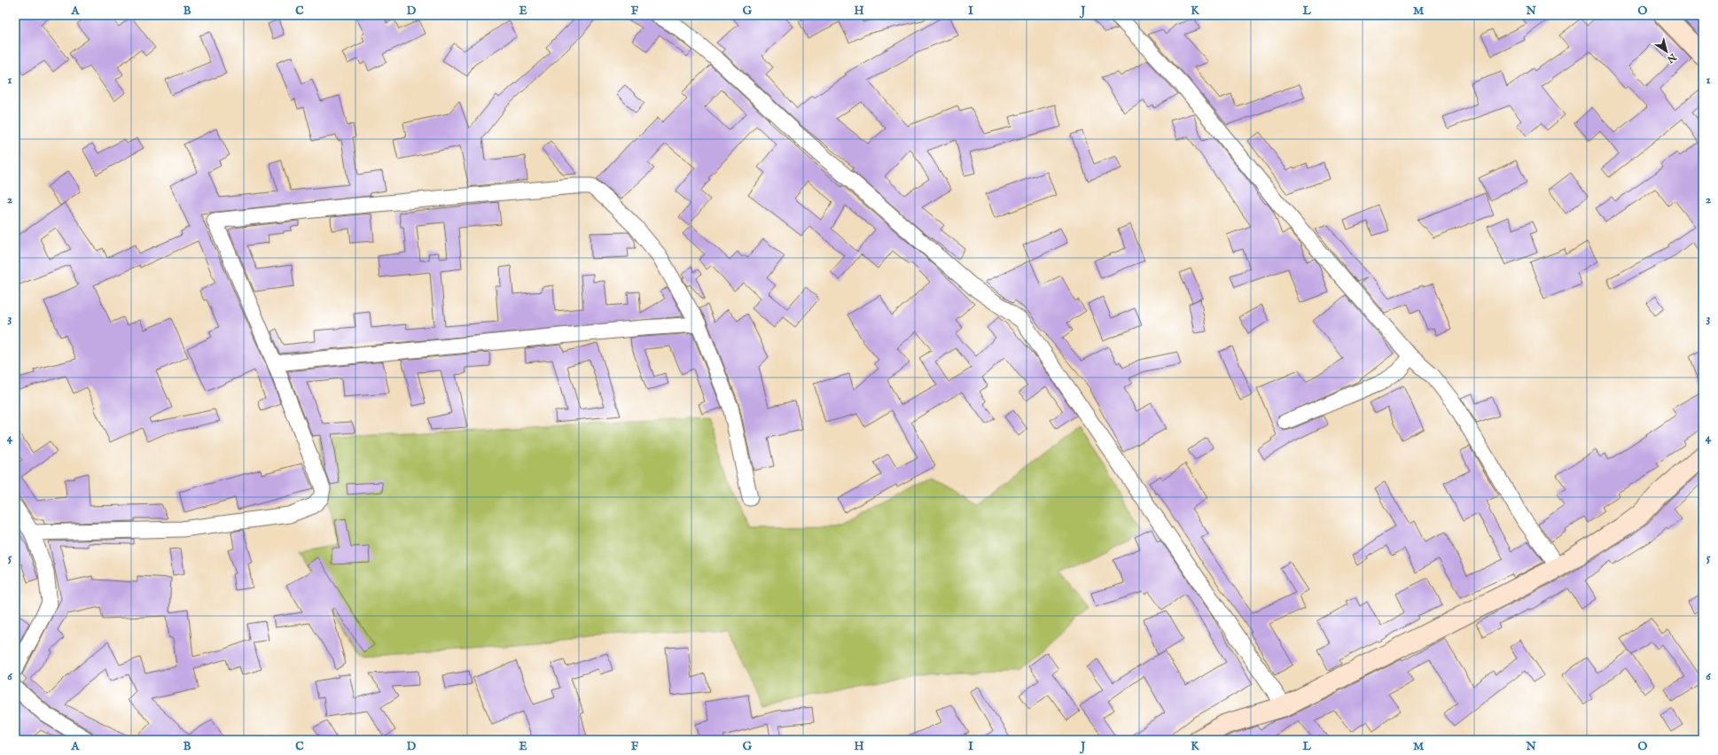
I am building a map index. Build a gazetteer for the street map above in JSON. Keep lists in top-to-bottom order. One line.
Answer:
{"north":"bottom right","grid":{"columns":["A","B","C","D","E","F","G","H","I","J","K","L","M","N","O"],"rows":["1","2","3","4","5","6"]}}
